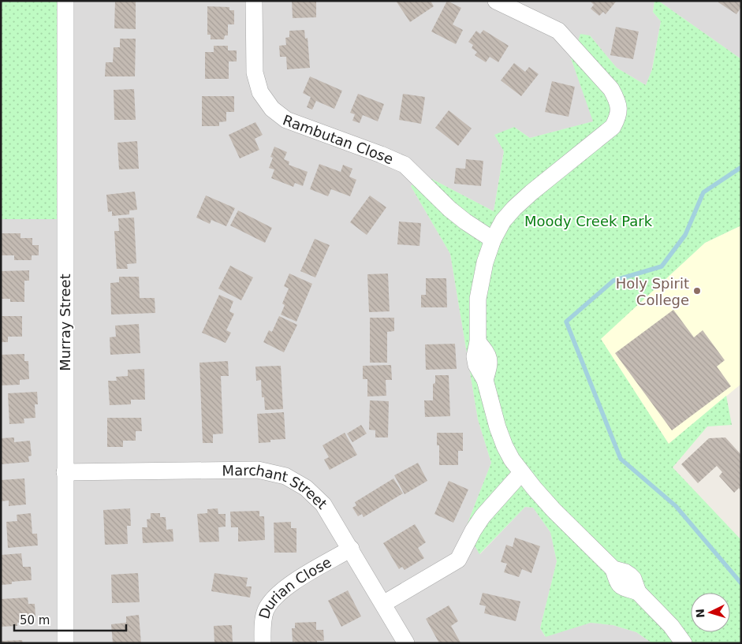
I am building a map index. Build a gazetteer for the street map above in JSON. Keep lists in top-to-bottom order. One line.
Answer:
{"streets":{"street":["Rambutan Close","Murray Street","Marchant Street","Durian Close"]},"crossings":[["Murray Street","Marchant Street"],["Marchant Street","Durian Close"]],"parks":["Moody Creek Park"],"places":["Holy Spirit College"],"scale_bar":"50 m","north":"left"}
